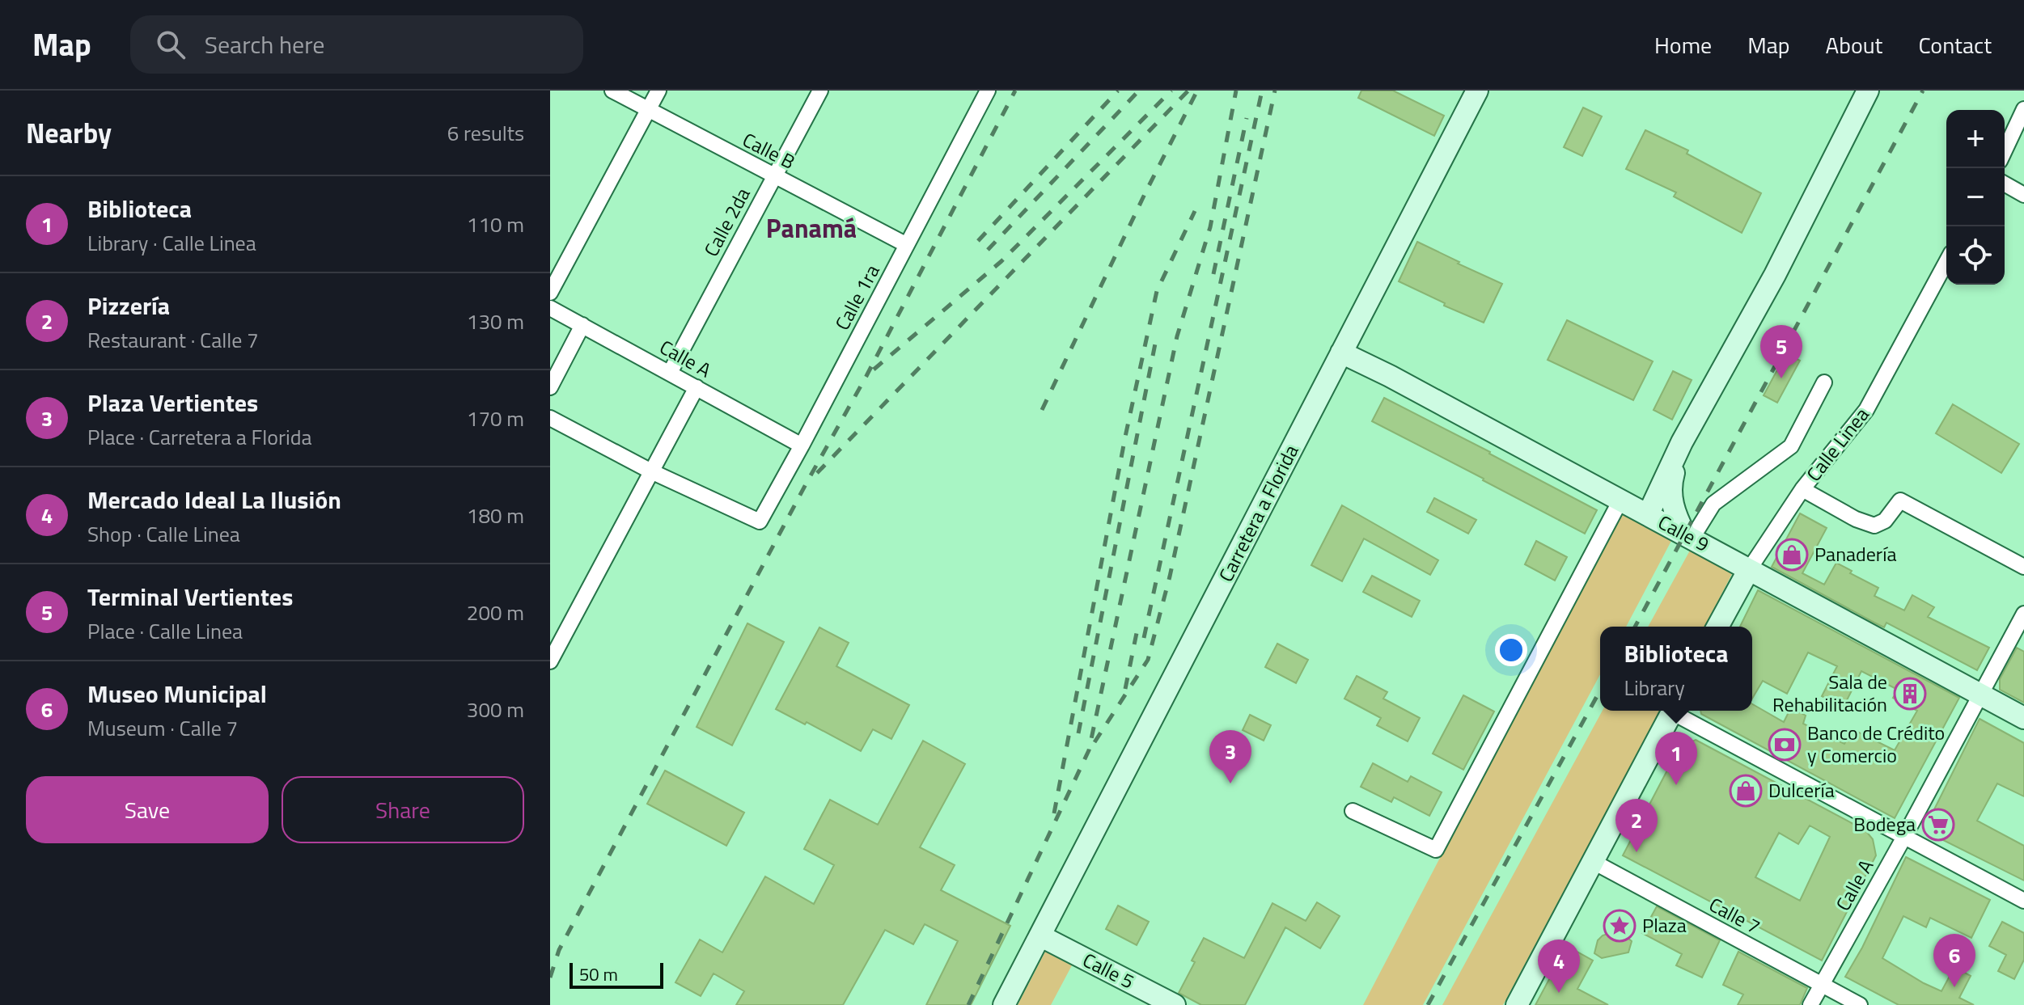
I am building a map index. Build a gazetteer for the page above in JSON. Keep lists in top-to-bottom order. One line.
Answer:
{"streets":{"main road":["Calle Linea","Carretera a Florida","Calle 9","Calle 5"],"street":["Calle B","Calle 2da","Calle 1ra","Calle A","Calle 7"]},"crossings":[["Calle B","Calle 2da"],["Calle B","Calle 1ra"],["Calle 2da","Calle A"],["Calle 1ra","Calle A"],["Calle A","Calle 9"],["Calle A","Calle 7"],["Calle Linea","Calle 9"],["Carretera a Florida","Calle 9"],["Carretera a Florida","Calle 5"]],"districts":["Panamá"],"places":{"shop":["Panadería","Dulcería"],"building":["Sala de Rehabilitación"],"bank":["Banco de Crédito y Comercio"],"supermarket":["Bodega"],"place":["Plaza"]},"scale_bar":"50 m","page":{"header":"Map","search":"Search here","nav":["Home","Map","About","Contact"],"heading":["Nearby","6 results"],"map_buttons":["+","−"],"list":[{"mark":"1","name":"Biblioteca","note":"Library · Calle Linea","value":"110 m"},{"mark":"2","name":"Pizzería","note":"Restaurant · Calle 7","value":"130 m"},{"mark":"3","name":"Plaza Vertientes","note":"Place · Carretera a Florida","value":"170 m"},{"mark":"4","name":"Mercado Ideal La Ilusión","note":"Shop · Calle Linea","value":"180 m"},{"mark":"5","name":"Terminal Vertientes","note":"Place · Calle Linea","value":"200 m"},{"mark":"6","name":"Museo Municipal","note":"Museum · Calle 7","value":"300 m"}],"pins":["5","3","1","2","6","4"],"popup":["Biblioteca","Library"],"buttons":["Save","Share"],"scale":"50 m"}}
